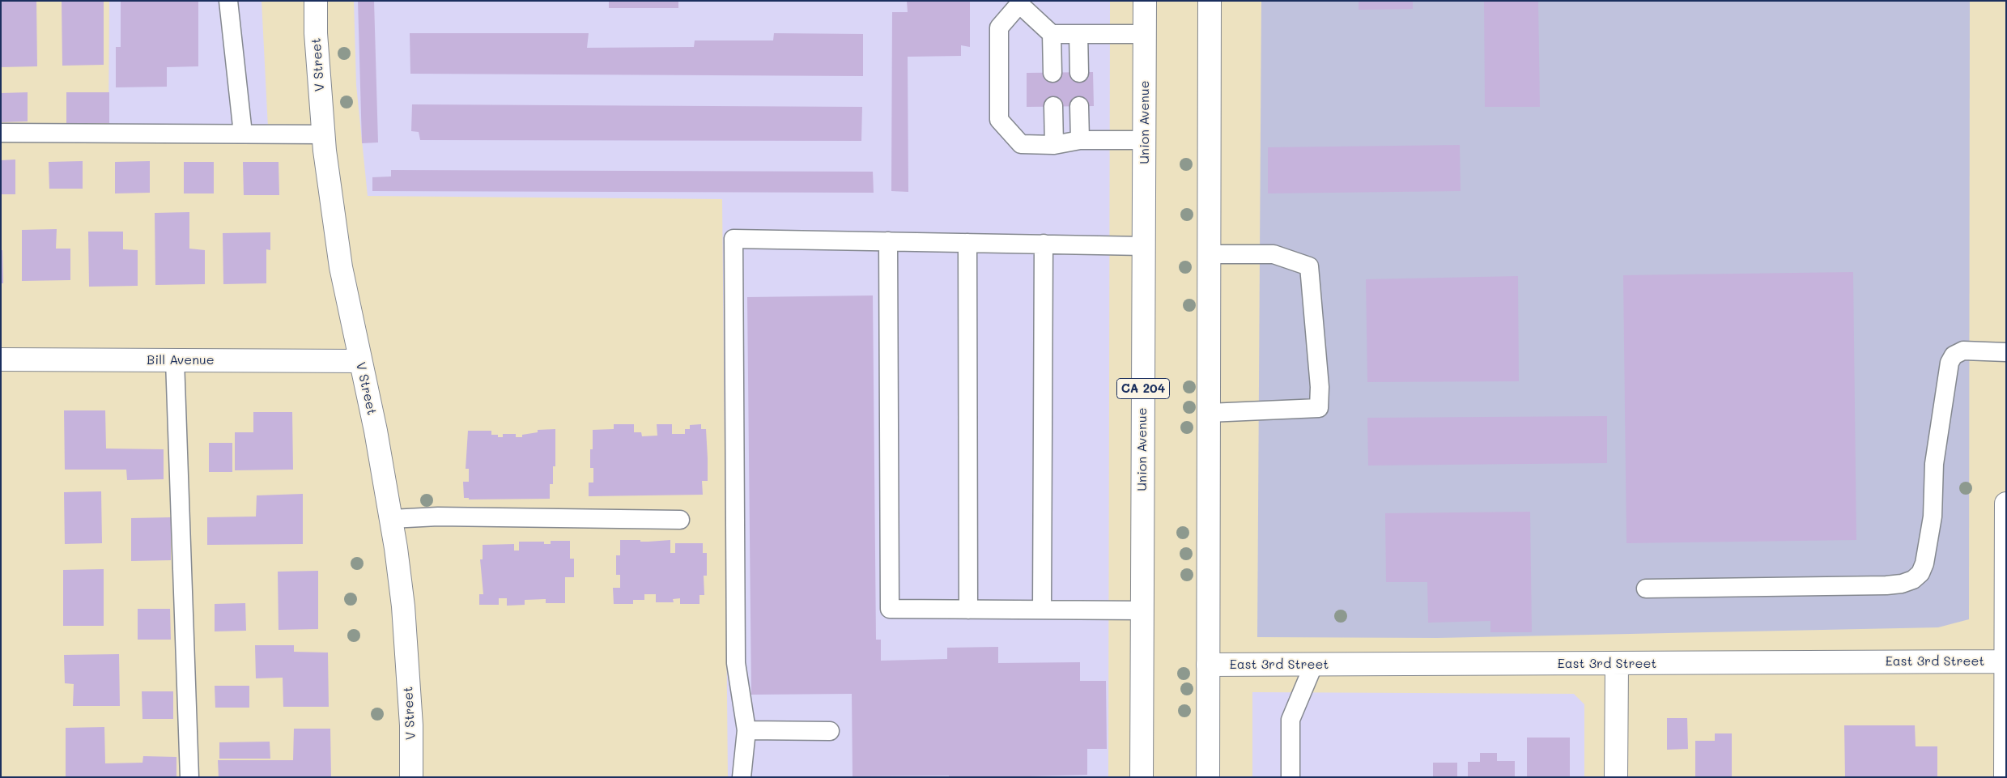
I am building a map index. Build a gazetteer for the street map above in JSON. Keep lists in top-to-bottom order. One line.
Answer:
{"streets":{"main road":["V Street","Union Avenue","Bill Avenue","CA 204","East 3rd Street"]},"crossings":[["V Street","Bill Avenue"]]}
